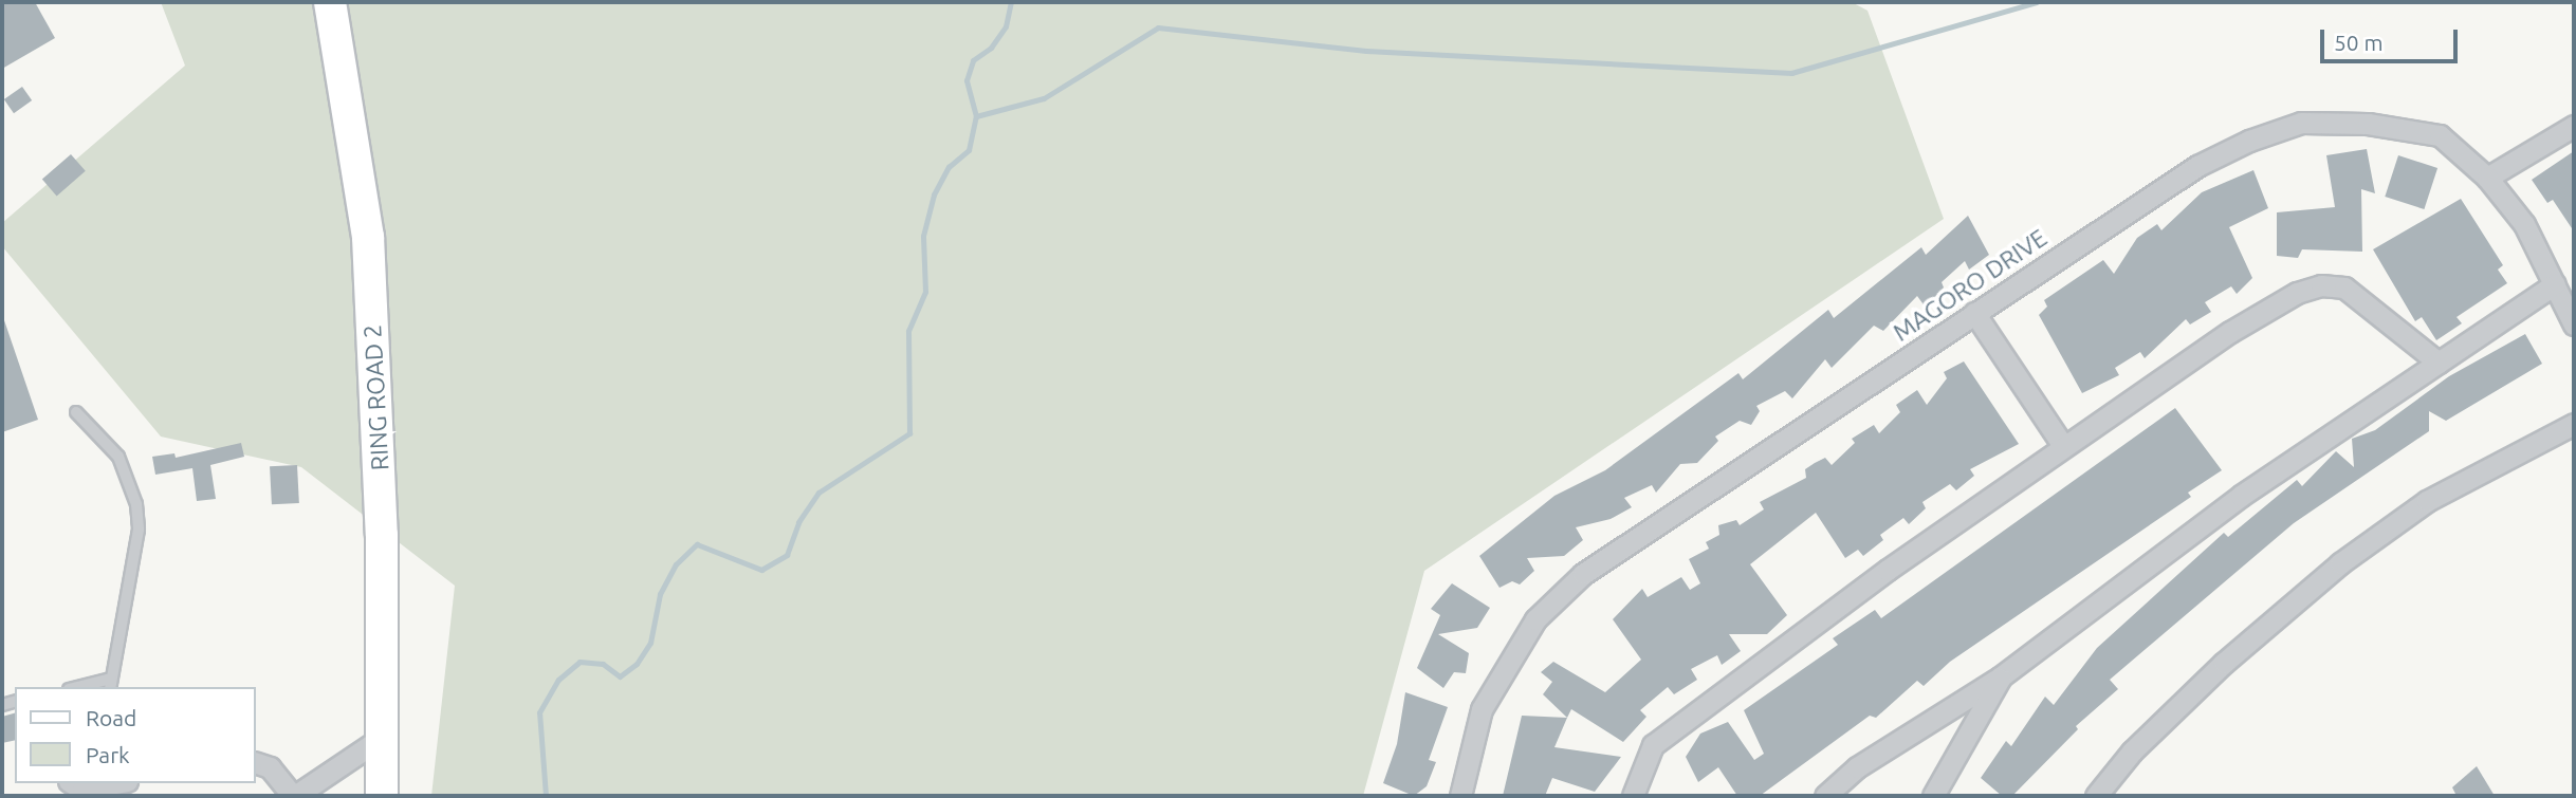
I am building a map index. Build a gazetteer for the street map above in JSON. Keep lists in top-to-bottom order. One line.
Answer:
{"streets":{"main road":["RING ROAD 2"],"street":["MAGORO DRIVE"]},"legend":["Road","Park"],"scale_bar":"50 m"}
